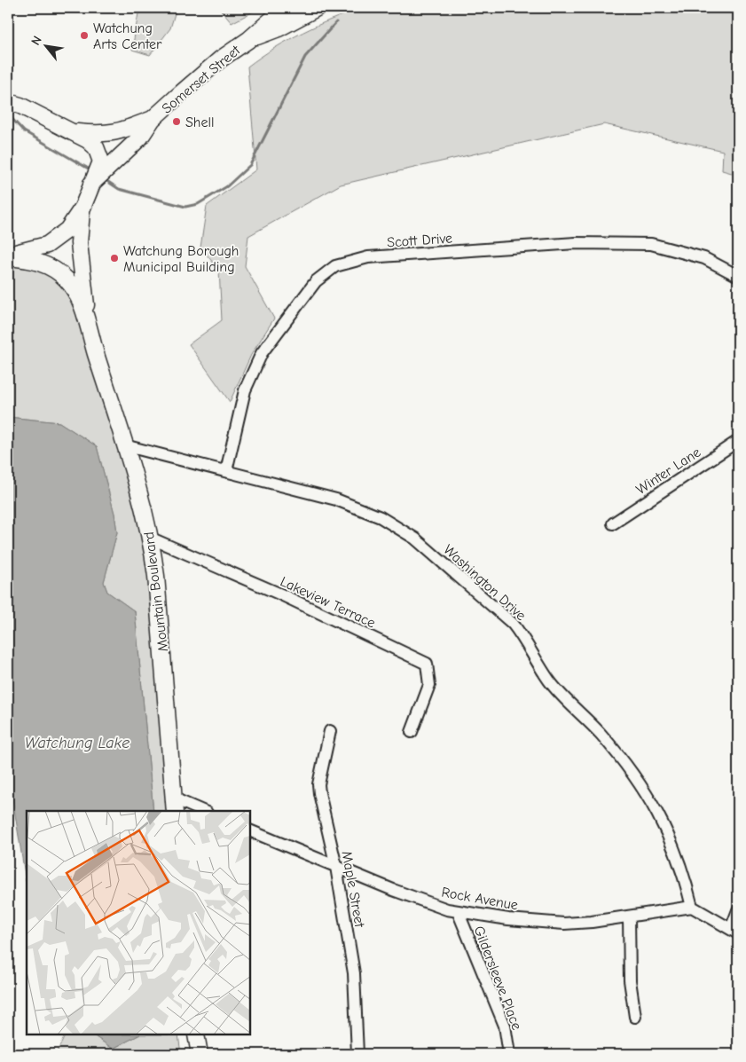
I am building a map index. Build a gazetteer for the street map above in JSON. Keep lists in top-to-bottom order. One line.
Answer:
{"streets":{"street":["Somerset Street","Scott Drive","Winter Lane","Washington Drive","Mountain Boulevard","Lakeview Terrace","Maple Street","Rock Avenue","Gildersleeve Place"]},"crossings":[["Somerset Street","Mountain Boulevard"],["Scott Drive","Washington Drive"],["Washington Drive","Mountain Boulevard"],["Washington Drive","Rock Avenue"],["Mountain Boulevard","Lakeview Terrace"],["Maple Street","Rock Avenue"],["Rock Avenue","Gildersleeve Place"]],"water":["Watchung Lake"],"places":["Watchung Arts Center","Shell","Watchung Borough Municipal Building"],"north":"top left"}
